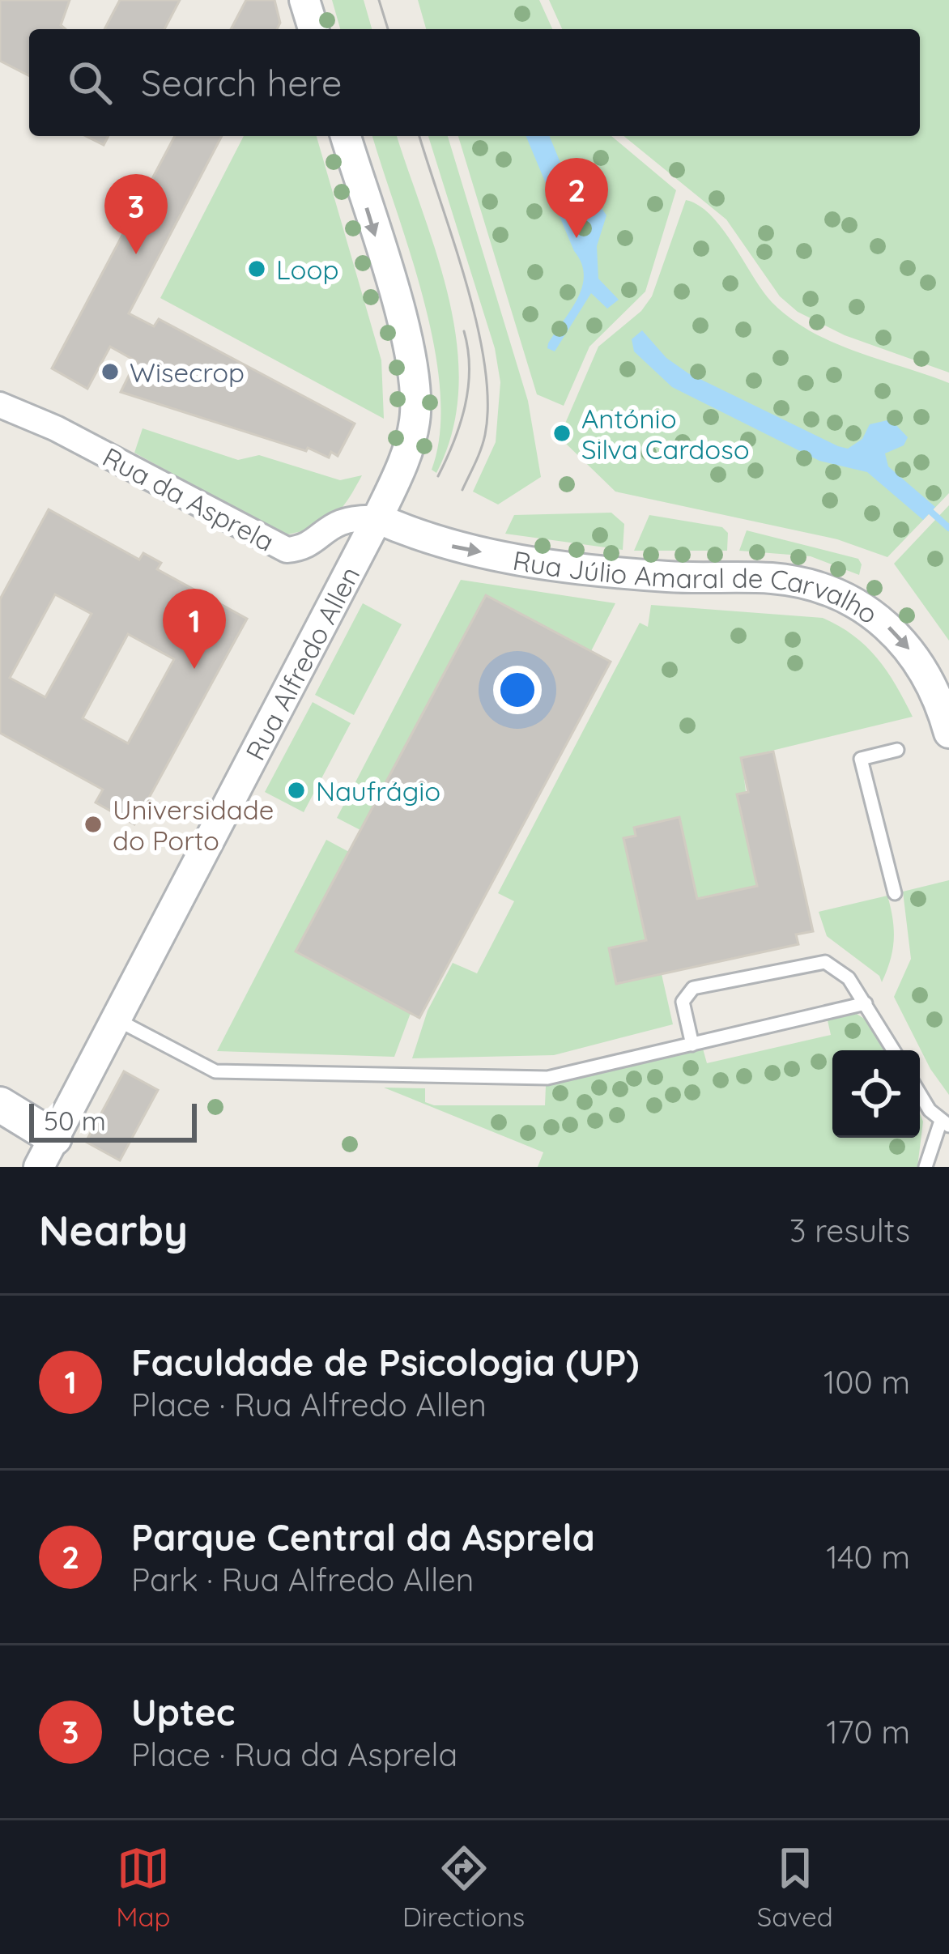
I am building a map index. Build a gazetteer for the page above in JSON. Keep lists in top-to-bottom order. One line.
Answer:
{"streets":{"street":["Rua da Asprela","Rua Júlio Amaral de Carvalho","Rua Alfredo Allen"]},"crossings":[["Rua da Asprela","Rua Júlio Amaral de Carvalho"],["Rua da Asprela","Rua Alfredo Allen"],["Rua Júlio Amaral de Carvalho","Rua Alfredo Allen"]],"one_way":["Rua Júlio Amaral de Carvalho"],"places":["Loop","Wisecrop","António Silva Cardoso","Naufrágio","Universidade do Porto"],"scale_bar":"50 m","page":{"search":"Search here","pins":["2","3","1"],"scale":"50 m","heading":["Nearby","3 results"],"list":[{"mark":"1","name":"Faculdade de Psicologia (UP)","note":"Place · Rua Alfredo Allen","value":"100 m"},{"mark":"2","name":"Parque Central da Asprela","note":"Park · Rua Alfredo Allen","value":"140 m"},{"mark":"3","name":"Uptec","note":"Place · Rua da Asprela","value":"170 m"}],"nav":["Map","Directions","Saved"]}}
